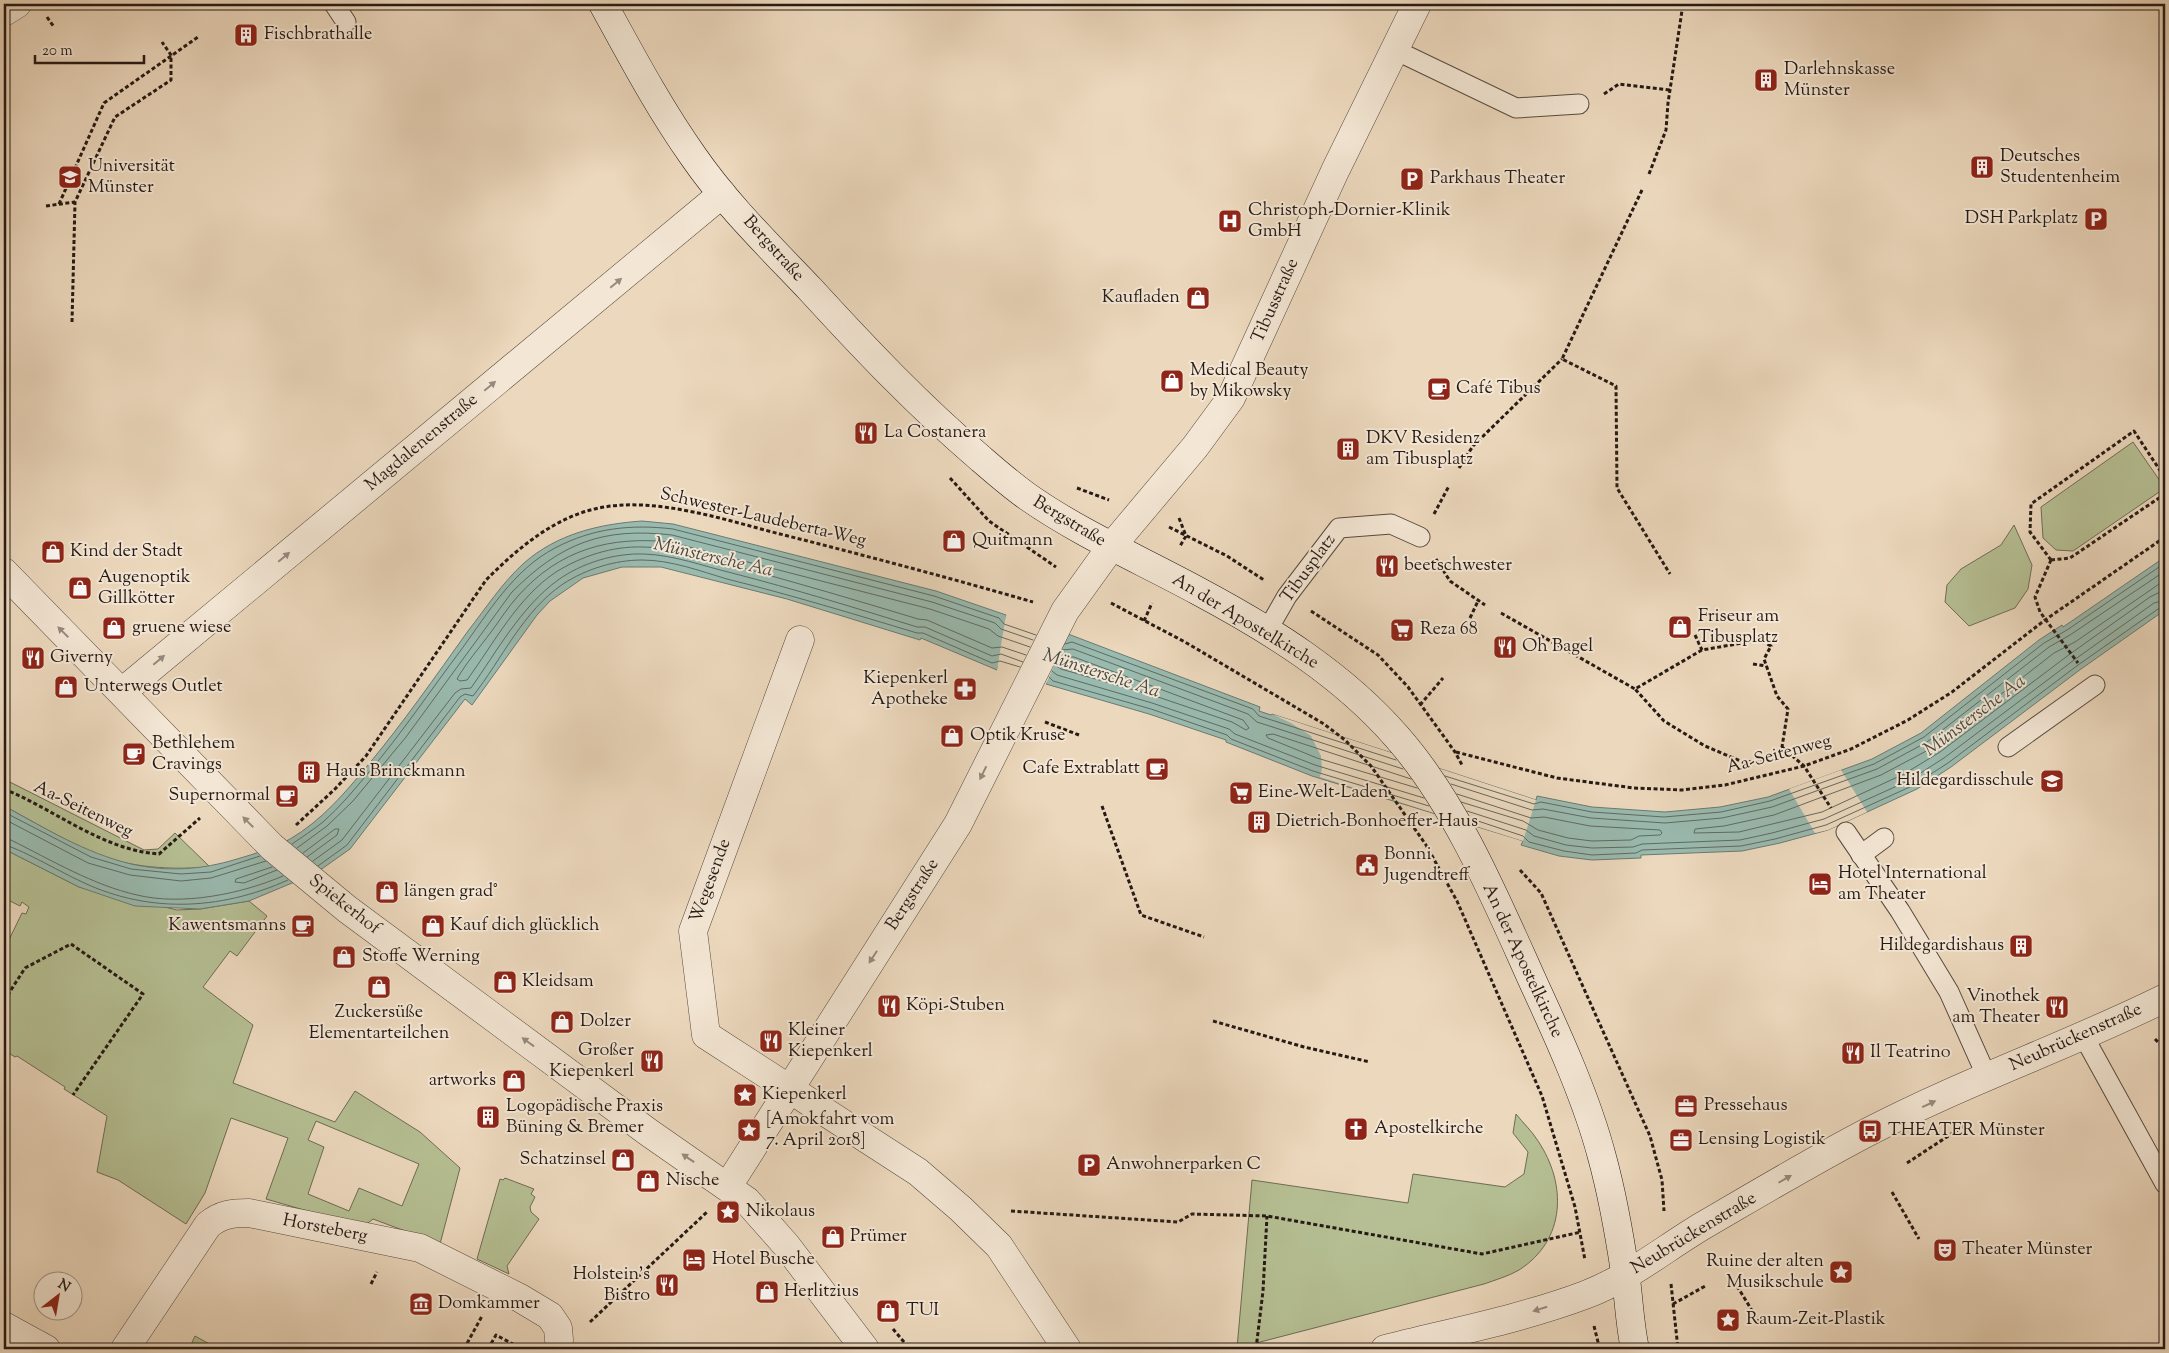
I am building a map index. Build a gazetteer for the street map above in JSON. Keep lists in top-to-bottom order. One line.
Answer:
{"streets":{"street":["Bergstraße","Tibusstraße","Magdalenenstraße","An der Apostelkirche","Wegesende","Spiekerhof","Neubrückenstraße","Horsteberg"],"lane":["Tibusplatz"],"path":["Schwester-Laudeberta-Weg","Aa-Seitenweg"]},"crossings":[["Bergstraße","Tibusstraße"],["Bergstraße","Magdalenenstraße"],["Bergstraße","Schwester-Laudeberta-Weg"],["Bergstraße","An der Apostelkirche"],["Bergstraße","Wegesende"],["Bergstraße","Spiekerhof"],["Tibusstraße","An der Apostelkirche"],["Magdalenenstraße","Spiekerhof"],["Schwester-Laudeberta-Weg","Spiekerhof"],["Tibusplatz","An der Apostelkirche"],["An der Apostelkirche","Aa-Seitenweg"],["An der Apostelkirche","Neubrückenstraße"]],"one_way":["Bergstraße","Magdalenenstraße","Spiekerhof"],"water":["Münstersche Aa"],"places":{"building":["Fischbrathalle","Darlehnskasse Münster","Deutsches Studentenheim","DKV Residenz am Tibusplatz","Haus Brinckmann","Dietrich-Bonhoeffer-Haus","Hildegardishaus","Logopädische Praxis Büning & Bremer"],"school or university":["Universität Münster","Hildegardisschule"],"parking":["Parkhaus Theater","DSH Parkplatz","Anwohnerparken C"],"hospital":["Christoph-Dornier-Klinik GmbH"],"shop":["Kaufladen","Medical Beauty by Mikowsky","Quitmann","Kind der Stadt","Augenoptik Gillkötter","Friseur am Tibusplatz","gruene wiese","Unterwegs Outlet","Optik Kruse","längen grad°","Kauf dich glücklich","Stoffe Werning","Kleidsam","Zuckersüße Elementarteilchen","Dolzer","artworks","Schatzinsel","Nische","Prümer","Herlitzius","TUI"],"cafe":["Café Tibus","Bethlehem Cravings","Cafe Extrablatt","Supernormal","Kawentsmanns"],"restaurant":["La Costanera","beetschwester","Oh Bagel","Giverny","Köpi-Stuben","Vinothek am Theater","Kleiner Kiepenkerl","Il Teatrino","Großer Kiepenkerl","Holstein's Bistro"],"supermarket":["Reza 68","Eine-Welt-Laden"],"pharmacy":["Kiepenkerl Apotheke"],"public building":["Bonni Jugendtreff"],"hotel":["Hotel International am Theater","Hotel Busche"],"place":["Kiepenkerl","[Amokfahrt vom 7. April 2018]","Nikolaus","Ruine der alten Musikschule","Raum-Zeit-Plastik"],"office":["Pressehaus","Lensing Logistik"],"church":["Apostelkirche"],"bus stop":["THEATER Münster"],"theatre":["Theater Münster"],"museum":["Domkammer"]},"scale_bar":"20 m","north":"top right"}
